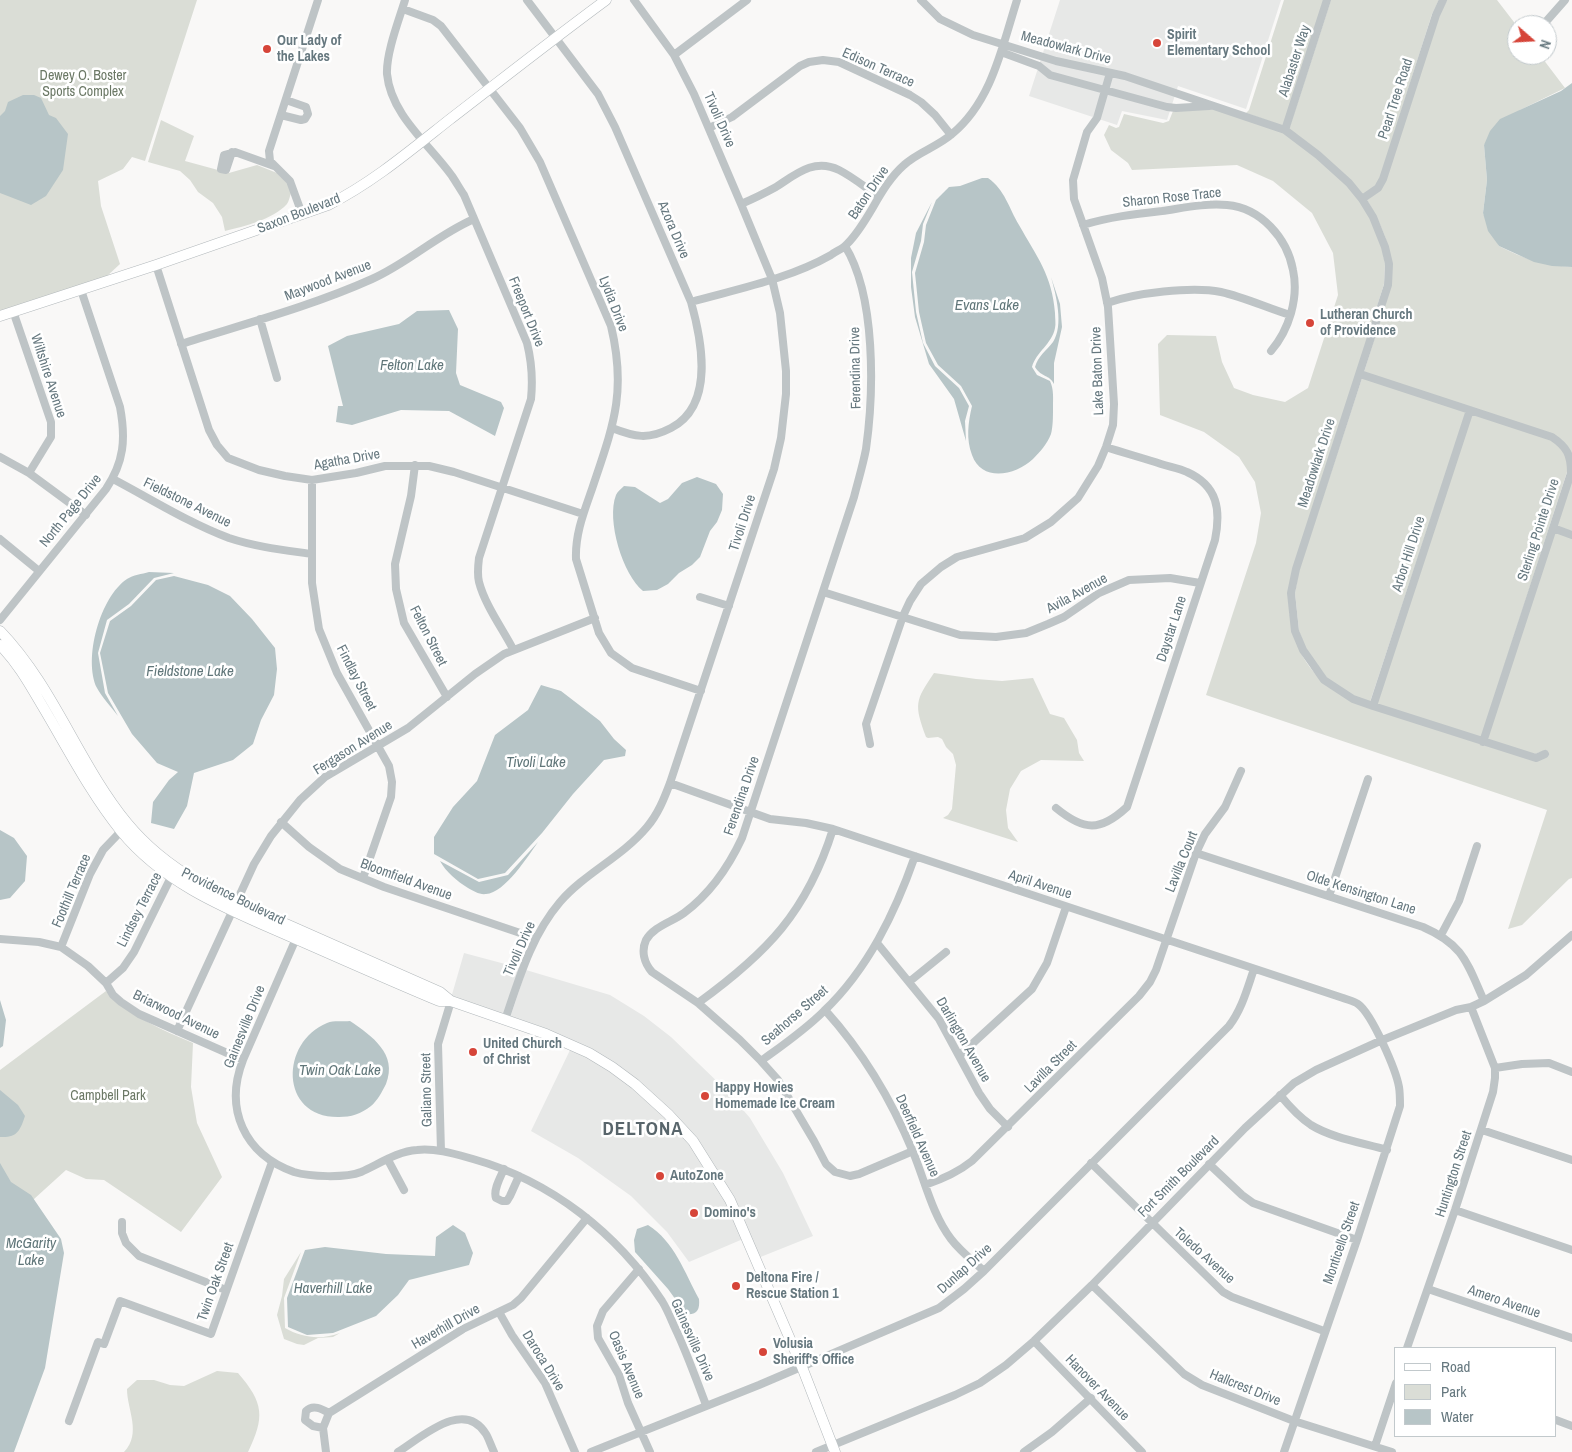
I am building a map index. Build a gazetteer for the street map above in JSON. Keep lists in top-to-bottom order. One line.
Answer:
{"streets":{"main road":["Saxon Boulevard","Providence Boulevard"],"street":["Meadowlark Drive","Alabaster Way","Edison Terrace","Pearl Tree Road","Tivoli Drive","Baton Drive","Sharon Rose Trace","Azora Drive","Maywood Avenue","Lydia Drive","Freeport Drive","Ferendina Drive","Lake Baton Drive","Wiltshire Avenue","Agatha Drive","Fieldstone Avenue","North Page Drive","Sterling Pointe Drive","Arbor Hill Drive","Avila Avenue","Daystar Lane","Felton Street","Findlay Street","Fergason Avenue","Lavilla Court","Bloomfield Avenue","April Avenue","Foothill Terrace","Olde Kensington Lane","Lindsey Terrace","Briarwood Avenue","Seahorse Street","Gainesville Drive","Darlington Avenue","Lavilla Street","Galiano Street","Deerfield Avenue","Huntington Street","Fort Smith Boulevard","Monticello Street","Toledo Avenue","Dunlap Drive","Twin Oak Street","Amero Avenue","Haverhill Drive","Daroca Drive","Oasis Avenue","Hanover Avenue","Hallcrest Drive"]},"crossings":[["Meadowlark Drive","Alabaster Way"],["Meadowlark Drive","Pearl Tree Road"],["Meadowlark Drive","Baton Drive"],["Meadowlark Drive","Lake Baton Drive"],["Meadowlark Drive","Sterling Pointe Drive"],["Meadowlark Drive","Arbor Hill Drive"],["Edison Terrace","Tivoli Drive"],["Edison Terrace","Baton Drive"],["Tivoli Drive","Baton Drive"],["Tivoli Drive","Lydia Drive"],["Tivoli Drive","Bloomfield Avenue"],["Tivoli Drive","April Avenue"],["Tivoli Drive","Providence Boulevard"],["Baton Drive","Azora Drive"],["Baton Drive","Ferendina Drive"],["Sharon Rose Trace","Lake Baton Drive"],["Saxon Boulevard","Azora Drive"],["Saxon Boulevard","Lydia Drive"],["Saxon Boulevard","Freeport Drive"],["Saxon Boulevard","Wiltshire Avenue"],["Saxon Boulevard","Agatha Drive"],["Saxon Boulevard","North Page Drive"],["Azora Drive","Lydia Drive"],["Maywood Avenue","Freeport Drive"],["Maywood Avenue","Agatha Drive"],["Lydia Drive","Freeport Drive"],["Lydia Drive","Agatha Drive"],["Lydia Drive","Fergason Avenue"],["Freeport Drive","Agatha Drive"],["Freeport Drive","Fergason Avenue"],["Ferendina Drive","Avila Avenue"],["Ferendina Drive","April Avenue"],["Ferendina Drive","Seahorse Street"],["Ferendina Drive","Deerfield Avenue"],["Lake Baton Drive","Avila Avenue"],["Lake Baton Drive","Daystar Lane"],["Agatha Drive","Felton Street"],["Agatha Drive","Findlay Street"],["Fieldstone Avenue","North Page Drive"],["Fieldstone Avenue","Findlay Street"],["Sterling Pointe Drive","Arbor Hill Drive"],["Avila Avenue","Daystar Lane"],["Felton Street","Fergason Avenue"],["Findlay Street","Fergason Avenue"],["Findlay Street","Bloomfield Avenue"],["Fergason Avenue","Bloomfield Avenue"],["Fergason Avenue","Providence Boulevard"],["Fergason Avenue","Briarwood Avenue"],["Lavilla Court","April Avenue"],["Lavilla Court","Olde Kensington Lane"],["Lavilla Court","Lavilla Street"],["April Avenue","Seahorse Street"],["April Avenue","Lavilla Street"],["April Avenue","Fort Smith Boulevard"],["April Avenue","Monticello Street"],["April Avenue","Dunlap Drive"],["Foothill Terrace","Providence Boulevard"],["Foothill Terrace","Briarwood Avenue"],["Olde Kensington Lane","Fort Smith Boulevard"],["Providence Boulevard","Lindsey Terrace"],["Providence Boulevard","Gainesville Drive"],["Providence Boulevard","Galiano Street"],["Providence Boulevard","Fort Smith Boulevard"],["Providence Boulevard","Dunlap Drive"],["Lindsey Terrace","Briarwood Avenue"],["Briarwood Avenue","Gainesville Drive"],["Seahorse Street","Darlington Avenue"],["Seahorse Street","Deerfield Avenue"],["Gainesville Drive","Galiano Street"],["Gainesville Drive","Dunlap Drive"],["Gainesville Drive","Twin Oak Street"],["Gainesville Drive","Haverhill Drive"],["Gainesville Drive","Oasis Avenue"],["Darlington Avenue","Lavilla Street"],["Lavilla Street","Deerfield Avenue"],["Deerfield Avenue","Dunlap Drive"],["Huntington Street","Fort Smith Boulevard"],["Huntington Street","Amero Avenue"],["Fort Smith Boulevard","Monticello Street"],["Fort Smith Boulevard","Toledo Avenue"],["Fort Smith Boulevard","Hanover Avenue"],["Fort Smith Boulevard","Hallcrest Drive"],["Monticello Street","Toledo Avenue"],["Monticello Street","Hallcrest Drive"],["Toledo Avenue","Dunlap Drive"],["Dunlap Drive","Oasis Avenue"],["Haverhill Drive","Daroca Drive"]],"districts":["DELTONA"],"water":["Evans Lake","Felton Lake","Fieldstone Lake","Tivoli Lake","Twin Oak Lake","McGarity Lake","Haverhill Lake"],"parks":["Dewey O. Boster Sports Complex","Campbell Park"],"places":["Spirit Elementary School","Our Lady of the Lakes","Lutheran Church of Providence","United Church of Christ","Happy Howies Homemade Ice Cream","AutoZone","Domino's","Deltona Fire / Rescue Station 1","Volusia Sheriff's Office"],"legend":["Road","Park","Water"],"north":"right"}
